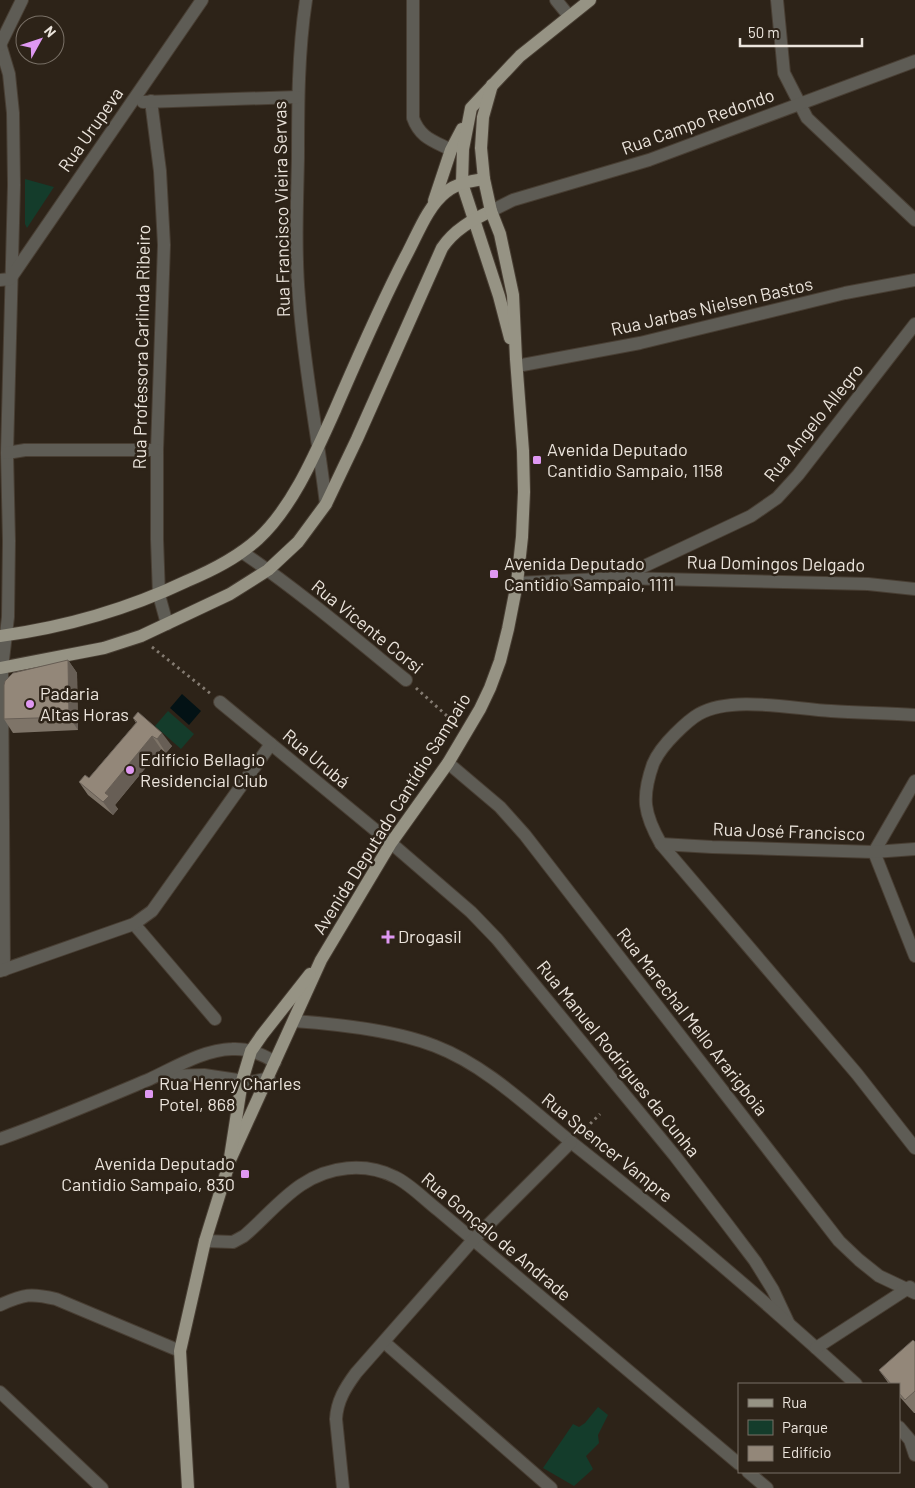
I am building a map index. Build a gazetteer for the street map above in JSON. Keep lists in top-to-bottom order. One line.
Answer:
{"streets":{"main road":["Avenida Deputado Cantídio Sampaio"],"street":["Rua Campo Redondo","Rua Urupeva","Rua Francisco Vieira Servas","Rua Jarbas Nielsen Bastos","Rua Professora Carlinda Ribeiro","Rua Angelo Allegro","Rua Domingos Delgado","Rua Vicente Corsi","Rua Urubá","Rua José Francisco","Rua Marechal Mello Ararigboia","Rua Manuel Rodrigues da Cunha","Rua Spencer Vampre","Rua Gonçalo de Andrade"]},"crossings":[["Rua Campo Redondo","Avenida Deputado Cantídio Sampaio"],["Rua Jarbas Nielsen Bastos","Avenida Deputado Cantídio Sampaio"],["Rua Angelo Allegro","Rua Domingos Delgado"],["Rua Domingos Delgado","Avenida Deputado Cantídio Sampaio"],["Rua Vicente Corsi","Avenida Deputado Cantídio Sampaio"],["Rua Urubá","Avenida Deputado Cantídio Sampaio"],["Rua Urubá","Rua Manuel Rodrigues da Cunha"],["Avenida Deputado Cantídio Sampaio","Rua Marechal Mello Ararigboia"],["Avenida Deputado Cantídio Sampaio","Rua Manuel Rodrigues da Cunha"],["Avenida Deputado Cantídio Sampaio","Rua Spencer Vampre"],["Avenida Deputado Cantídio Sampaio","Rua Gonçalo de Andrade"],["Rua Manuel Rodrigues da Cunha","Rua Spencer Vampre"]],"places":{"transit":["Avenida Deputado Cantidio Sampaio, 1158","Avenida Deputado Cantidio Sampaio, 1111","Rua Henry Charles Potel, 868","Avenida Deputado Cantidio Sampaio, 830"],"other":["Padaria Altas Horas","Edifício Bellagio Residencial Club"],"health":["Drogasil"]},"legend":["Rua","Parque","Edifício"],"scale_bar":"50 m","north":"top right"}
